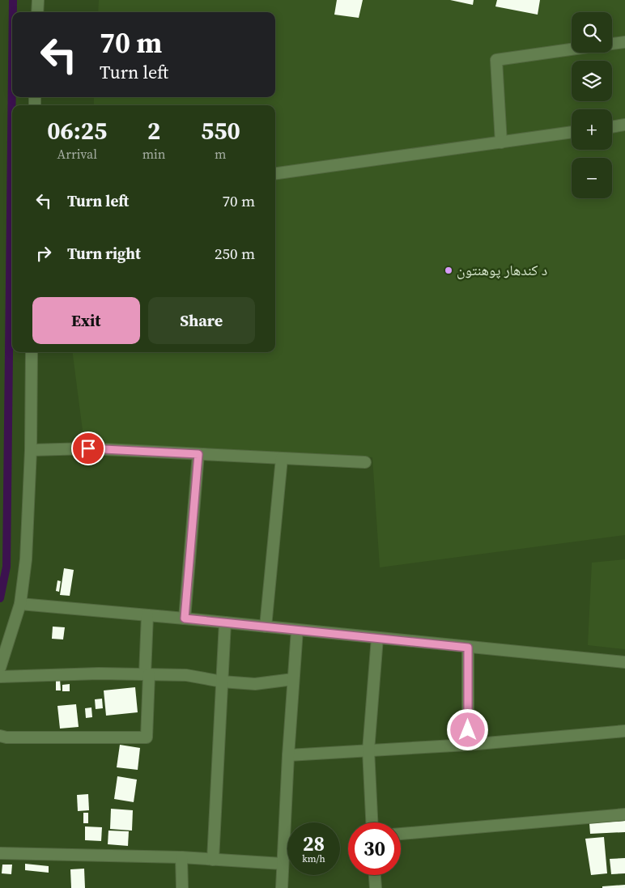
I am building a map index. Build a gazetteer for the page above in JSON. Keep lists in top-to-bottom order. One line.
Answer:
{"places":["د کندهار پوهنتون"],"page":{"map_buttons":["+","−"],"turn":["70 m","Turn left"],"eta":["06:25","Arrival","2","min","550","m"],"list":[{"name":"Turn left","value":"70 m"},{"name":"Turn right","value":"250 m"}],"buttons":["Exit","Share"],"speed":"28 km/h","limit":"30"}}
